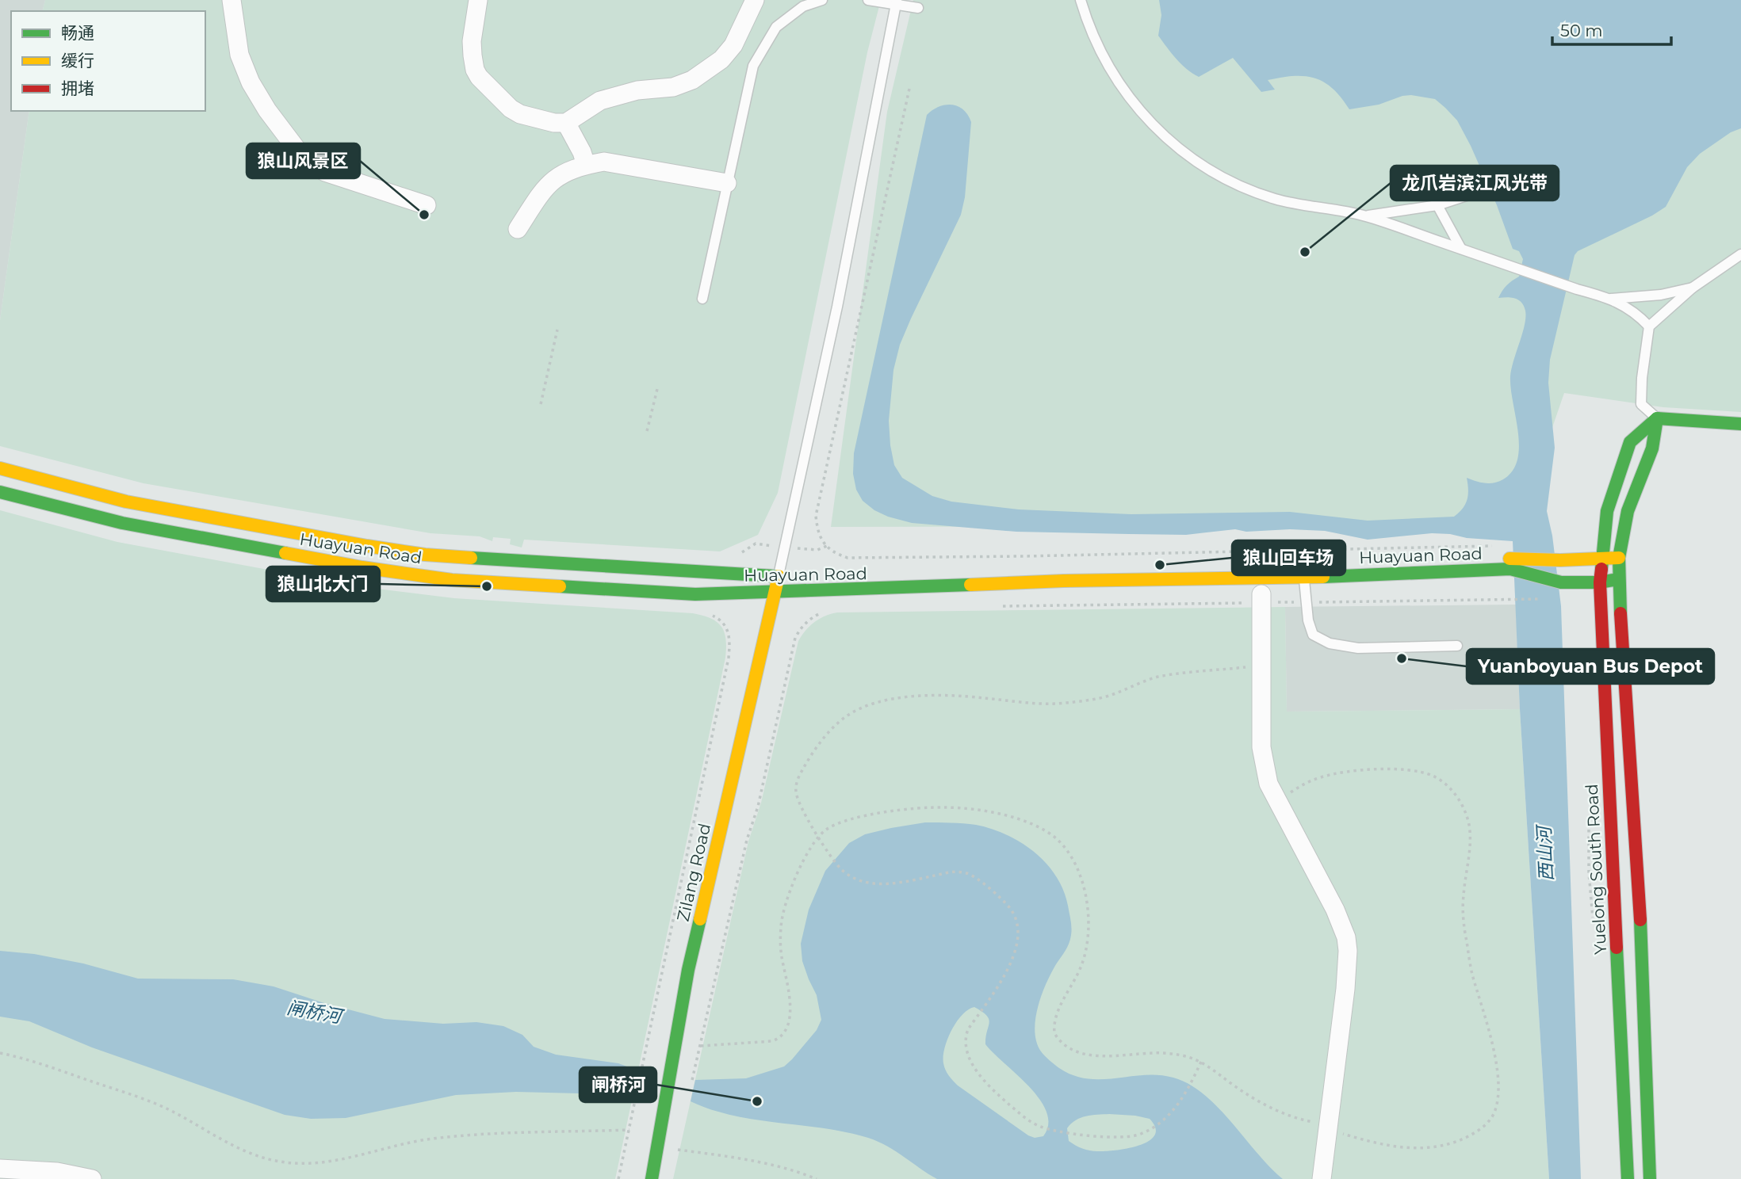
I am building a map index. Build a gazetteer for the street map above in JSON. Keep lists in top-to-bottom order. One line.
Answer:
{"streets":{"main road":["Huayuan Road","Yuelong South Road","Zilang Road"]},"crossings":[["Huayuan Road","Yuelong South Road"],["Huayuan Road","Zilang Road"]],"water":["西山河","闸桥河"],"places":["狼山风景区","龙爪岩滨江风光带","狼山回车场","狼山北大门","Yuanboyuan Bus Depot","闸桥河"],"legend":["畅通","缓行","拥堵"],"scale_bar":"50 m"}
